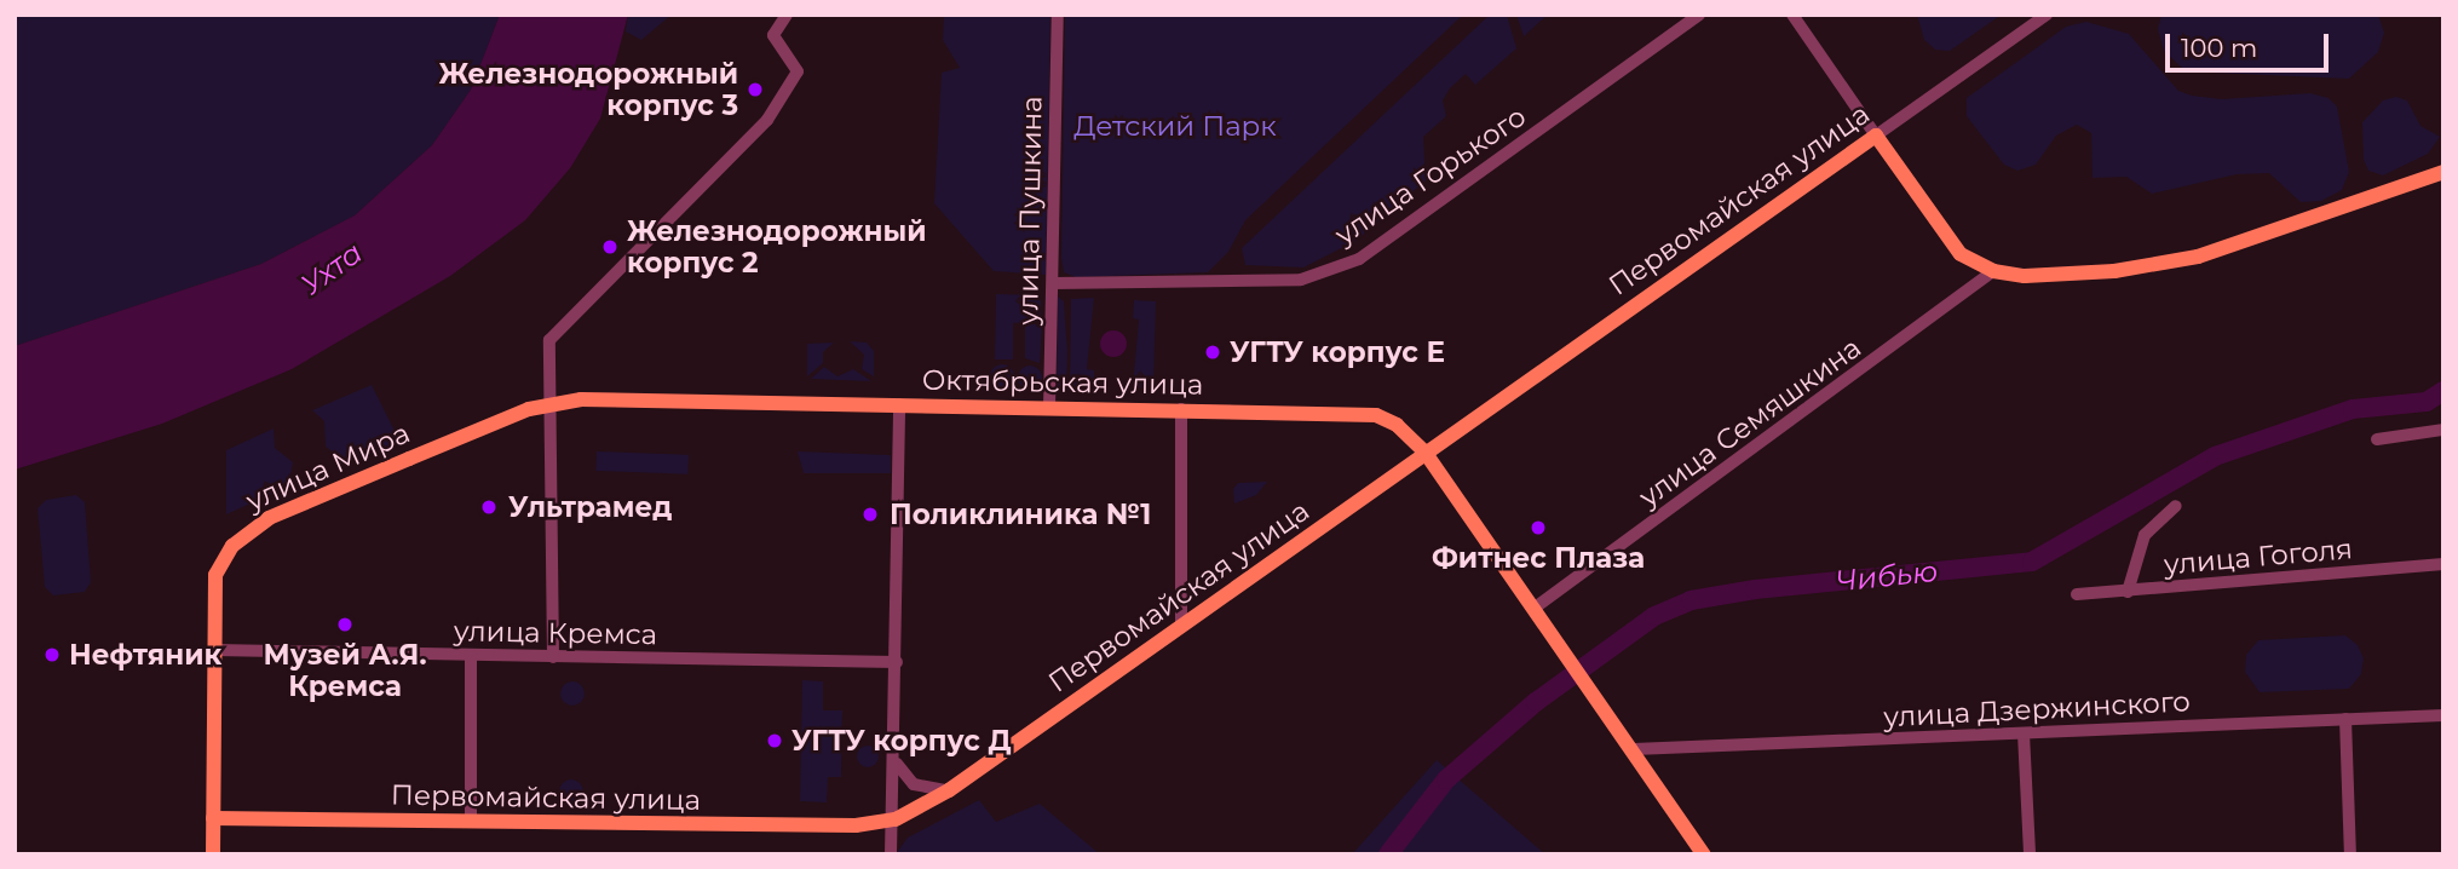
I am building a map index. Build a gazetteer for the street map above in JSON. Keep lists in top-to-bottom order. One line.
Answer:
{"streets":{"main road":["Первомайская улица","Октябрьская улица","улица Мира"],"street":["улица Горького","улица Пушкина","улица Семяшкина","улица Гоголя","улица Кремса","улица Дзержинского"]},"crossings":[["улица Горького","улица Пушкина"],["Первомайская улица","Октябрьская улица"],["Первомайская улица","улица Мира"],["улица Пушкина","Октябрьская улица"],["Октябрьская улица","улица Семяшкина"],["Октябрьская улица","улица Мира"],["Октябрьская улица","улица Дзержинского"],["улица Мира","улица Кремса"]],"water":["Ухта","Чибью"],"parks":["Детский Парк"],"places":["Железнодорожный корпус 3","Железнодорожный корпус 2","УГТУ корпус Е","Ультрамед","Поликлиника №1","Фитнес Плаза","Музей А.Я. Кремса","Нефтяник","УГТУ корпус Д"],"scale_bar":"100 m"}
